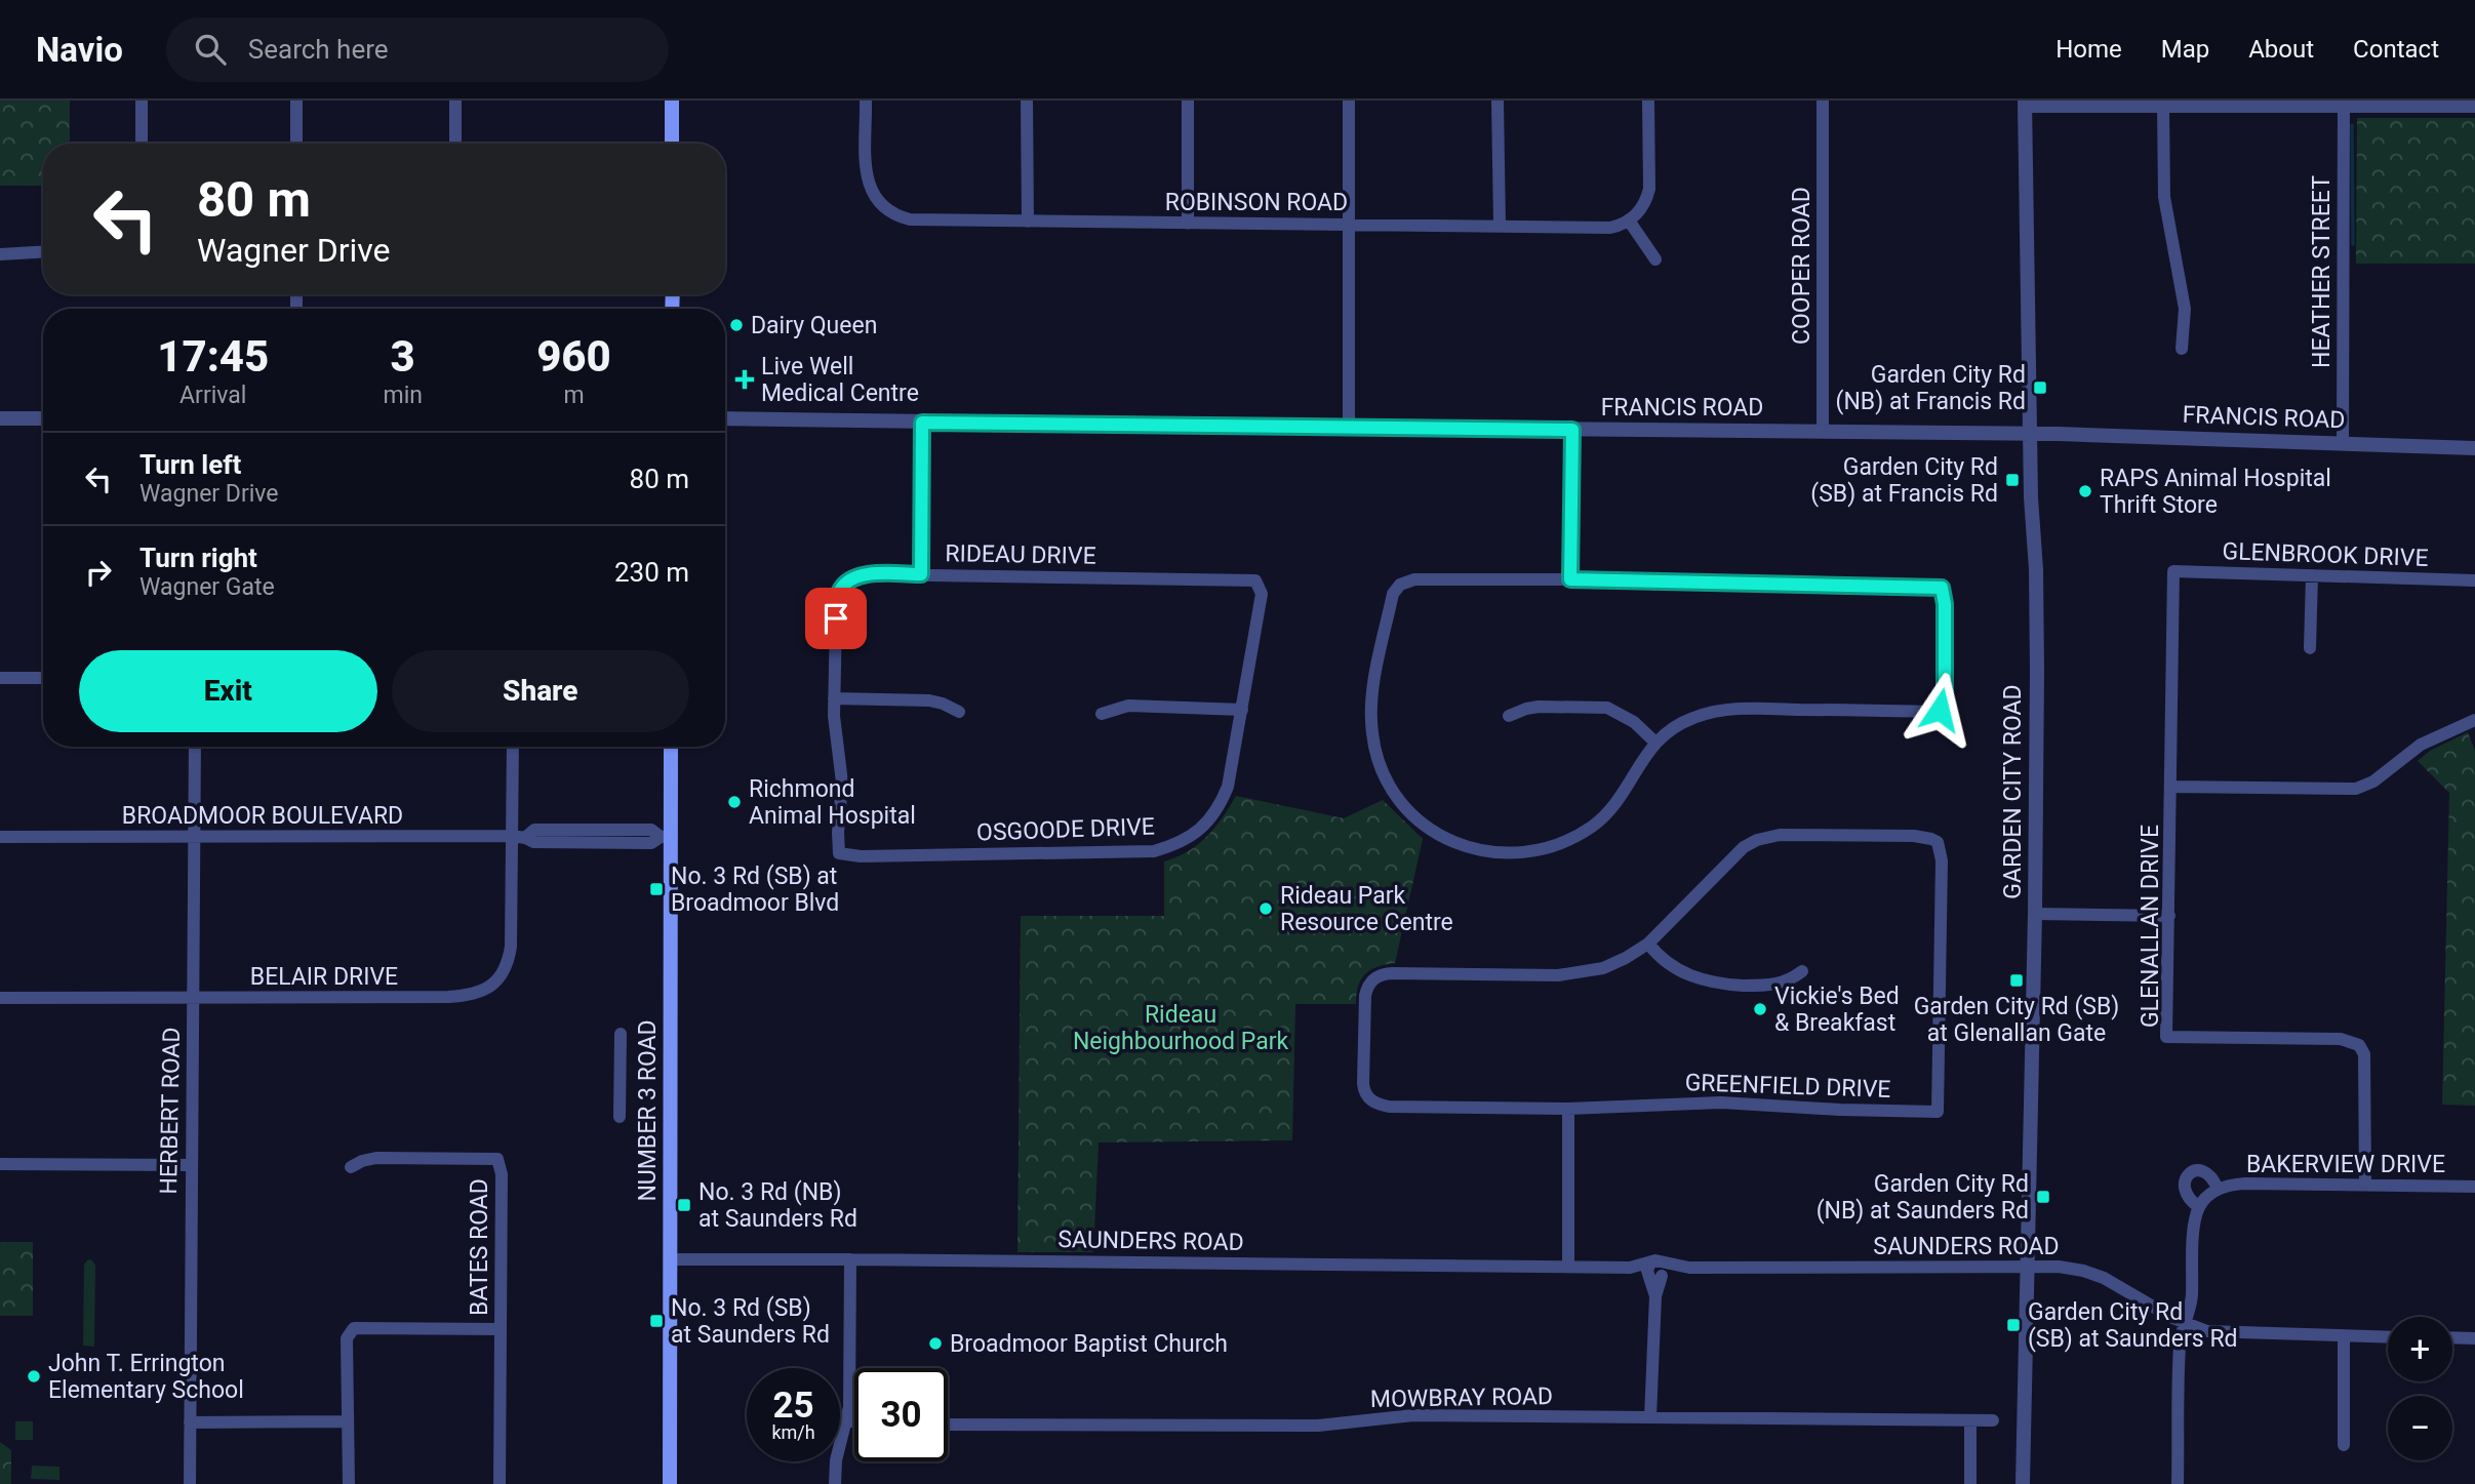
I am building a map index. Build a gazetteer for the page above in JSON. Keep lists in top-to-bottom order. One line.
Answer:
{"streets":{"main road":["NUMBER 3 ROAD"],"street":["ROBINSON ROAD","COOPER ROAD","HEATHER STREET","FRANCIS ROAD","RIDEAU DRIVE","GLENBROOK DRIVE","GARDEN CITY ROAD","BROADMOOR BOULEVARD","OSGOODE DRIVE","GLENALLAN DRIVE","BELAIR DRIVE","GREENFIELD DRIVE","HERBERT ROAD","BAKERVIEW DRIVE","SAUNDERS ROAD","BATES ROAD","MOWBRAY ROAD"]},"crossings":[["COOPER ROAD","FRANCIS ROAD"],["HEATHER STREET","FRANCIS ROAD"],["FRANCIS ROAD","GARDEN CITY ROAD"],["RIDEAU DRIVE","OSGOODE DRIVE"],["GLENBROOK DRIVE","GLENALLAN DRIVE"],["GARDEN CITY ROAD","SAUNDERS ROAD"],["BROADMOOR BOULEVARD","BELAIR DRIVE"],["BROADMOOR BOULEVARD","HERBERT ROAD"],["BROADMOOR BOULEVARD","NUMBER 3 ROAD"],["GLENALLAN DRIVE","BAKERVIEW DRIVE"],["BELAIR DRIVE","HERBERT ROAD"],["NUMBER 3 ROAD","SAUNDERS ROAD"]],"parks":["Rideau Neighbourhood Park"],"places":{"other":["Dairy Queen","RAPS Animal Hospital Thrift Store","Richmond Animal Hospital","Rideau Park Resource Centre","Vickie's Bed & Breakfast","Broadmoor Baptist Church","John T. Errington Elementary School"],"health":["Live Well Medical Centre"],"transit":["Garden City Rd (NB) at Francis Rd","Garden City Rd (SB) at Francis Rd","No. 3 Rd (SB) at Broadmoor Blvd","Garden City Rd (SB) at Glenallan Gate","Garden City Rd (NB) at Saunders Rd","No. 3 Rd (NB) at Saunders Rd","No. 3 Rd (SB) at Saunders Rd","Garden City Rd (SB) at Saunders Rd"]},"page":{"header":"Navio","search":"Search here","nav":["Home","Map","About","Contact"],"turn":["80 m","Wagner Drive"],"eta":["17:45","Arrival","3","min","960","m"],"list":[{"name":"Turn left","note":"Wagner Drive","value":"80 m"},{"name":"Turn right","note":"Wagner Gate","value":"230 m"}],"buttons":["Exit","Share"],"map_buttons":["+","−"],"speed":"25 km/h","limit":"30"}}
